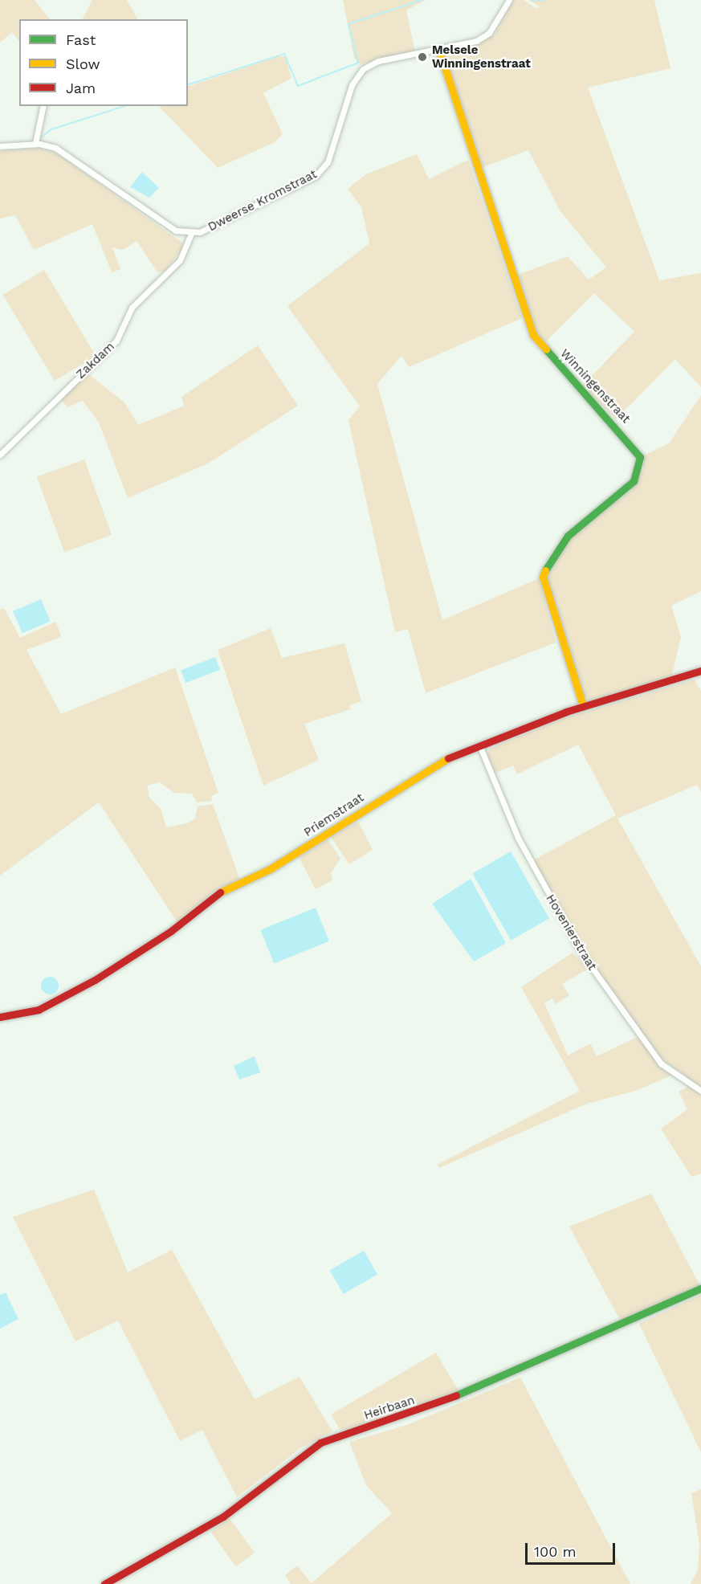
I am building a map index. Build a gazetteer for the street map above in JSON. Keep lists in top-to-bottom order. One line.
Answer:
{"streets":{"street":["Dweerse Kromstraat","Zakdam","Winningenstraat","Priemstraat","Hovenierstraat","Heirbaan"]},"crossings":[["Dweerse Kromstraat","Zakdam"],["Dweerse Kromstraat","Winningenstraat"],["Winningenstraat","Priemstraat"],["Priemstraat","Hovenierstraat"]],"places":["Melsele Winningenstraat"],"legend":["Fast","Slow","Jam"],"scale_bar":"100 m"}
